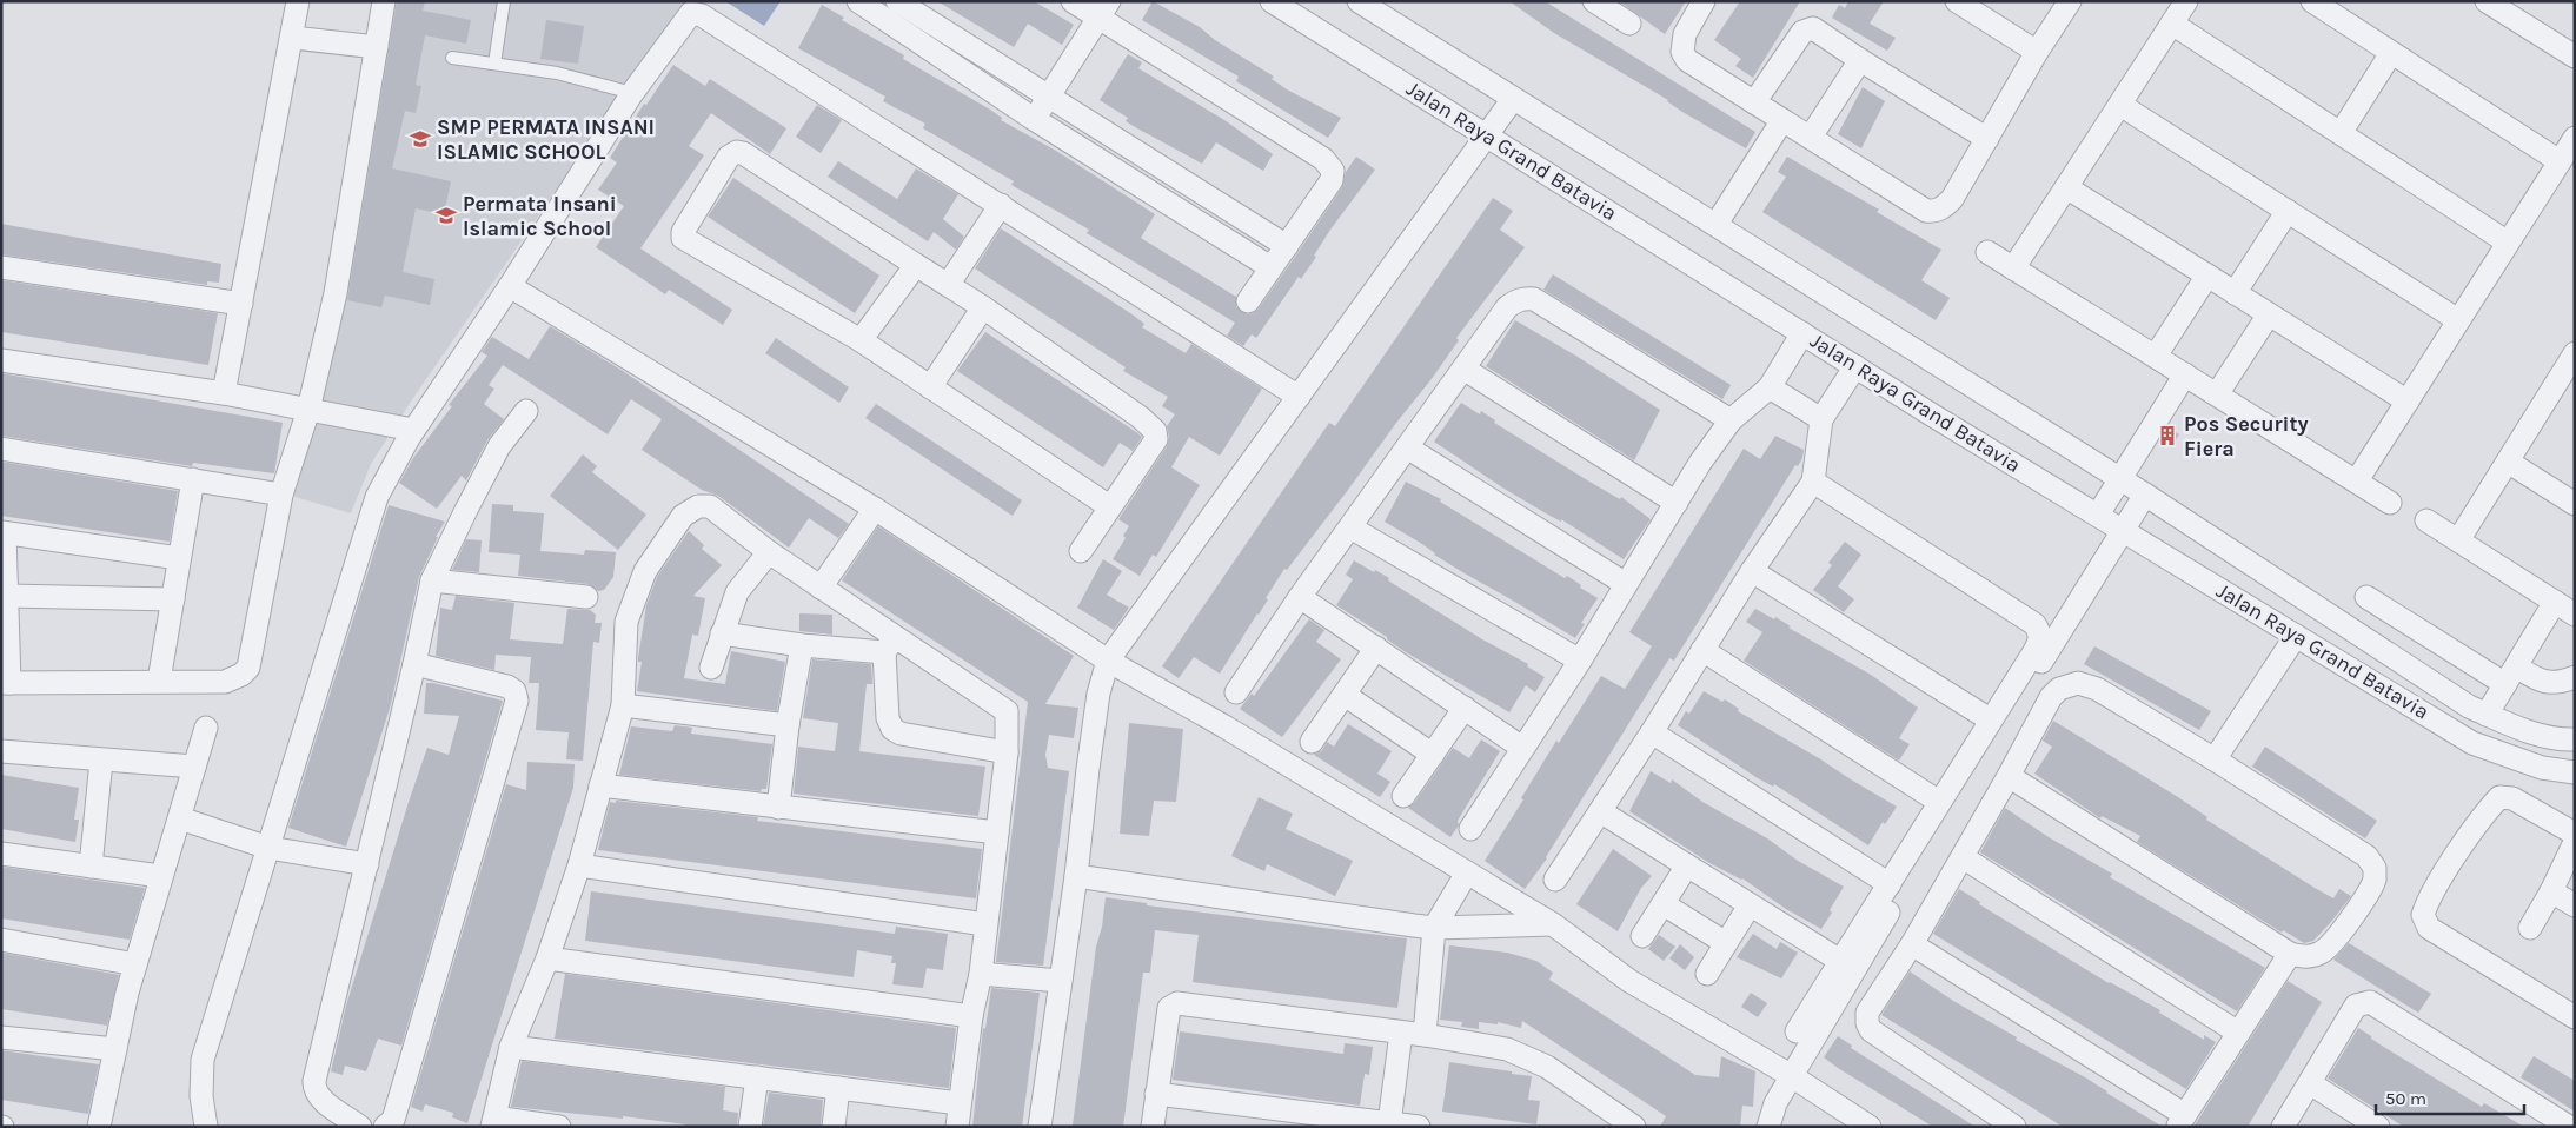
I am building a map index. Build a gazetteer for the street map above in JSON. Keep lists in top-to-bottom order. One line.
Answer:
{"streets":{"street":["Jalan Raya Grand Batavia"]},"places":{"school or university":["SMP PERMATA INSANI ISLAMIC SCHOOL","Permata Insani Islamic School"],"building":["Pos Security Fiera"]},"scale_bar":"50 m"}
